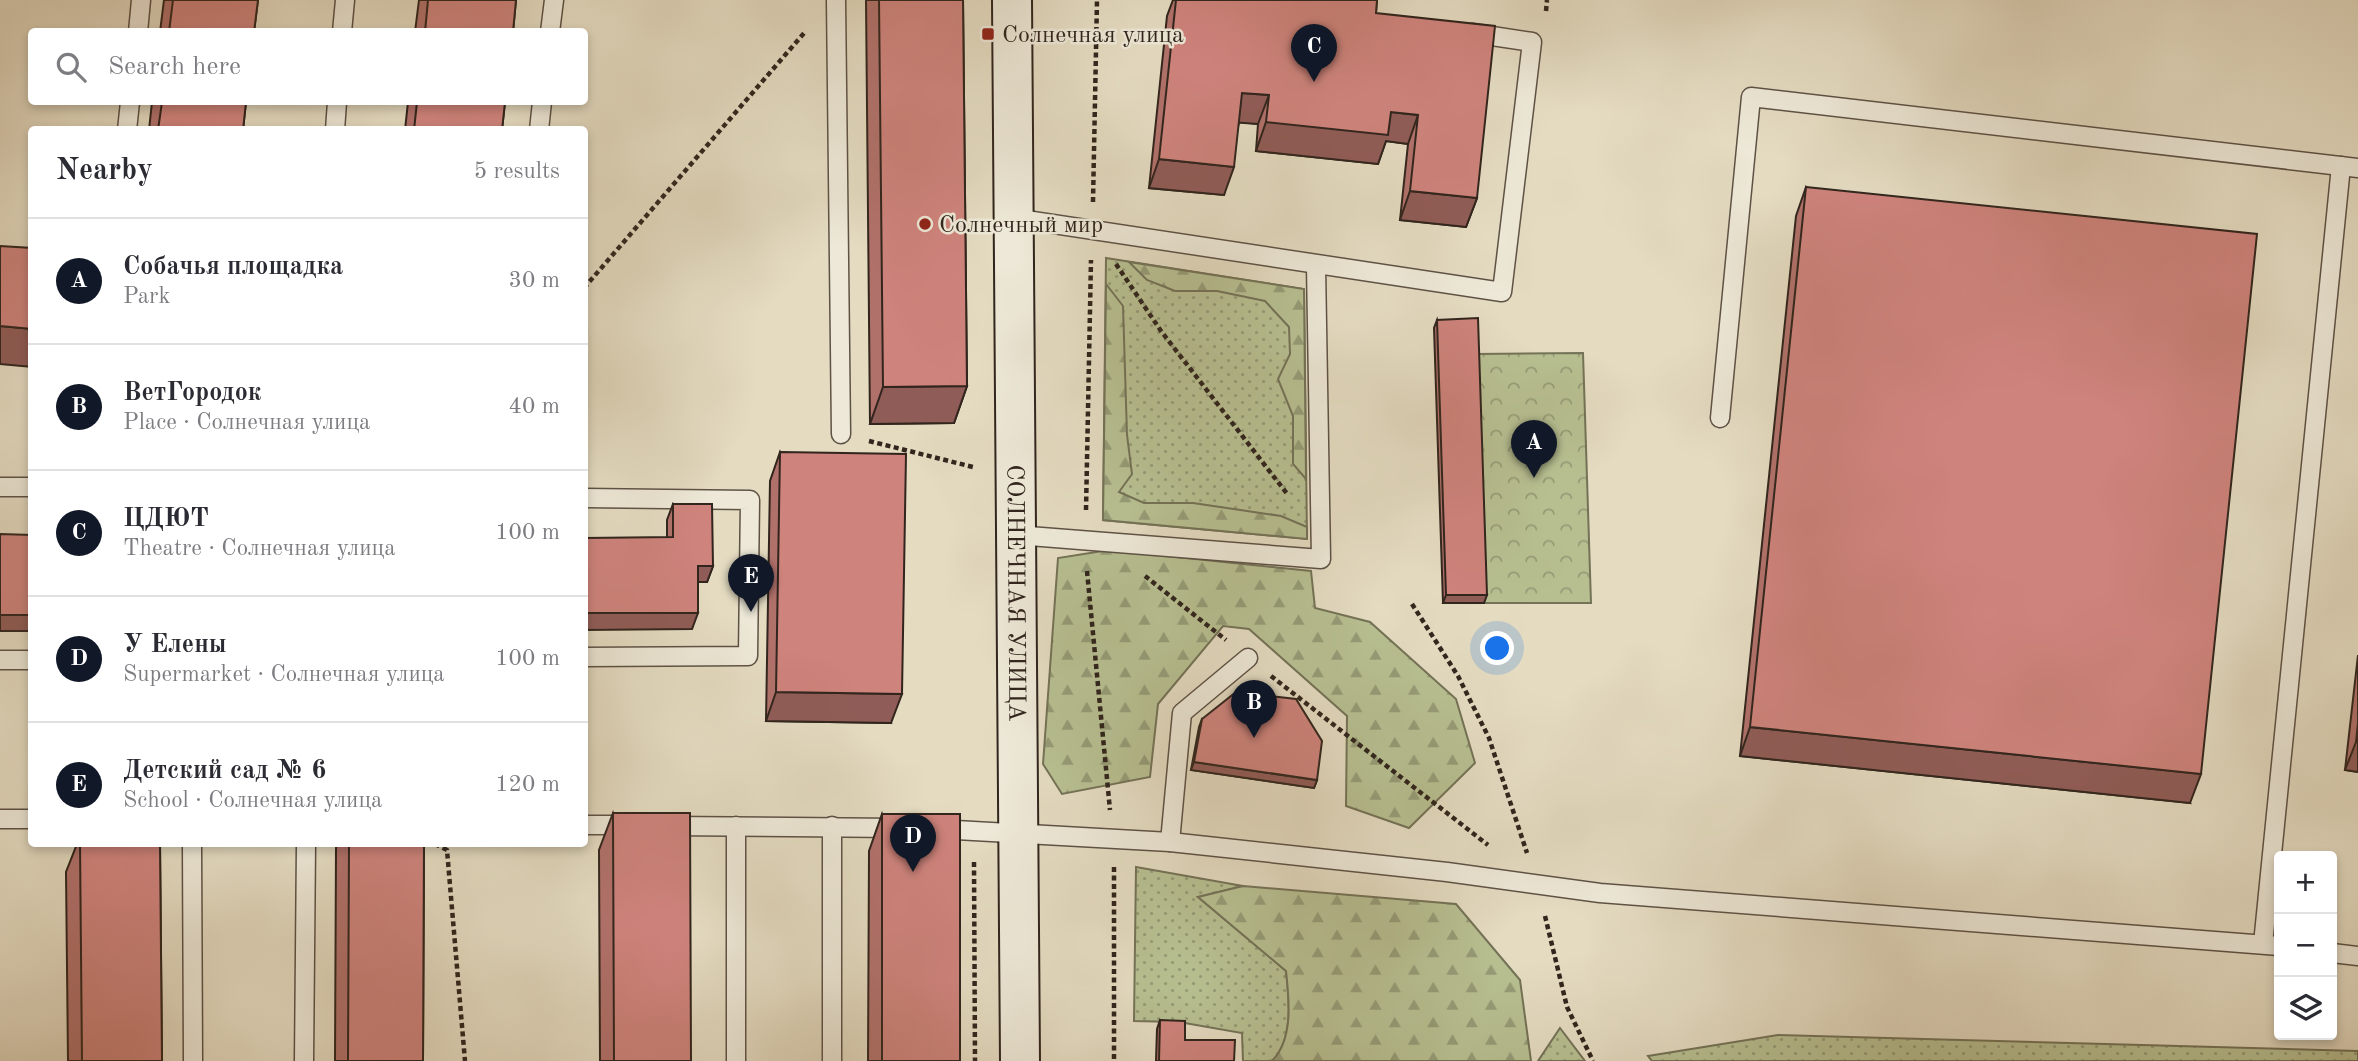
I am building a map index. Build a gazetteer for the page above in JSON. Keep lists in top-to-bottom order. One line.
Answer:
{"streets":{"street":["СОЛНЕЧНАЯ УЛИЦА"]},"places":{"transit":["Солнечная улица"],"other":["Солнечный мир"]},"page":{"pins":["C","A","E","B","D"],"search":"Search here","heading":["Nearby","5 results"],"list":[{"mark":"A","name":"Собачья площадка","note":"Park","value":"30 m"},{"mark":"B","name":"ВетГородок","note":"Place · Солнечная улица","value":"40 m"},{"mark":"C","name":"ЦДЮТ","note":"Theatre · Солнечная улица","value":"100 m"},{"mark":"D","name":"У Елены","note":"Supermarket · Солнечная улица","value":"100 m"},{"mark":"E","name":"Детский сад № 6","note":"School · Солнечная улица","value":"120 m"}],"map_buttons":["+","−"]}}
